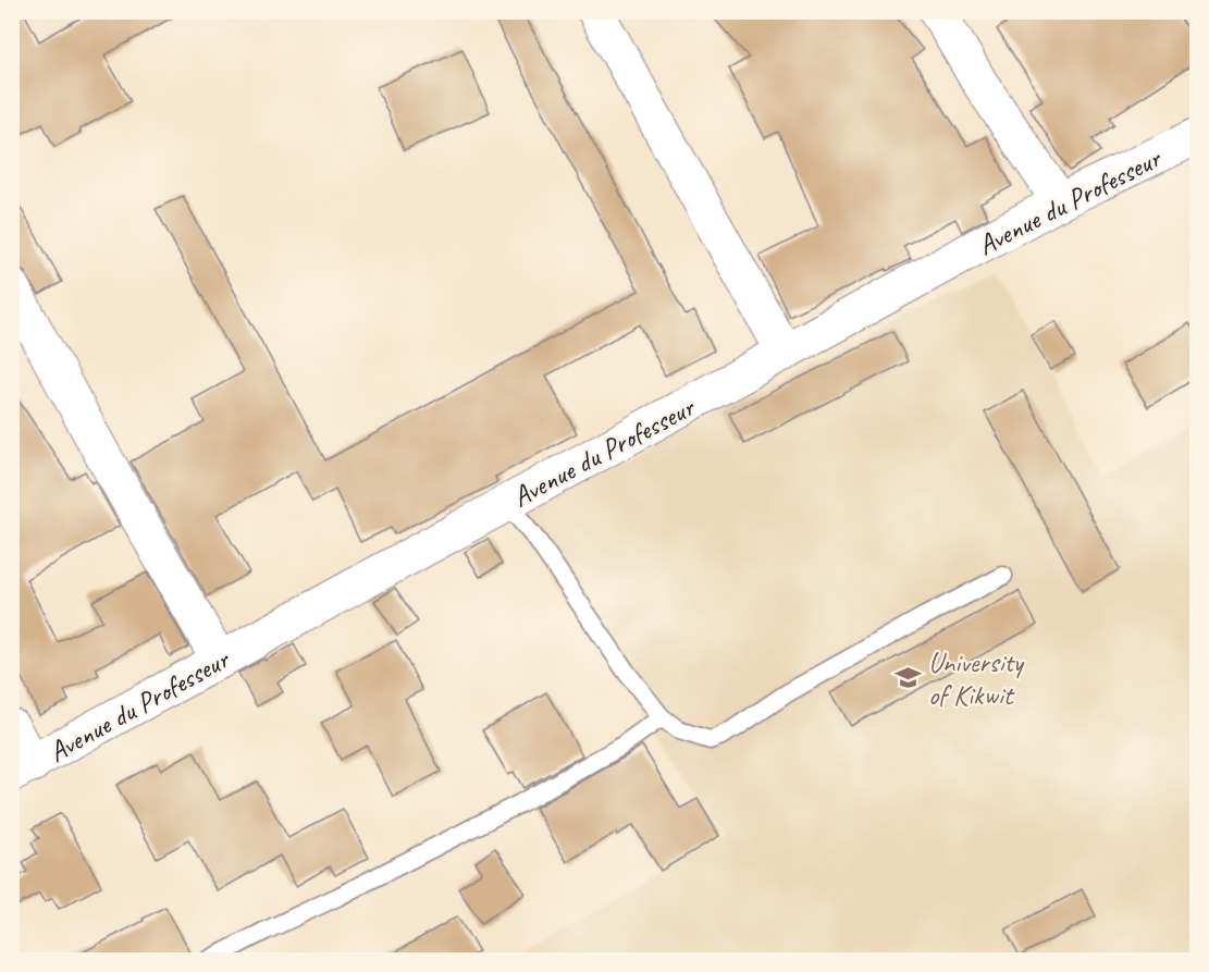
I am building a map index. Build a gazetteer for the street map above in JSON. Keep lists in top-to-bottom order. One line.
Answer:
{"streets":{"street":["Avenue du Professeur"]},"places":{"school or university":["University of Kikwit"]}}
